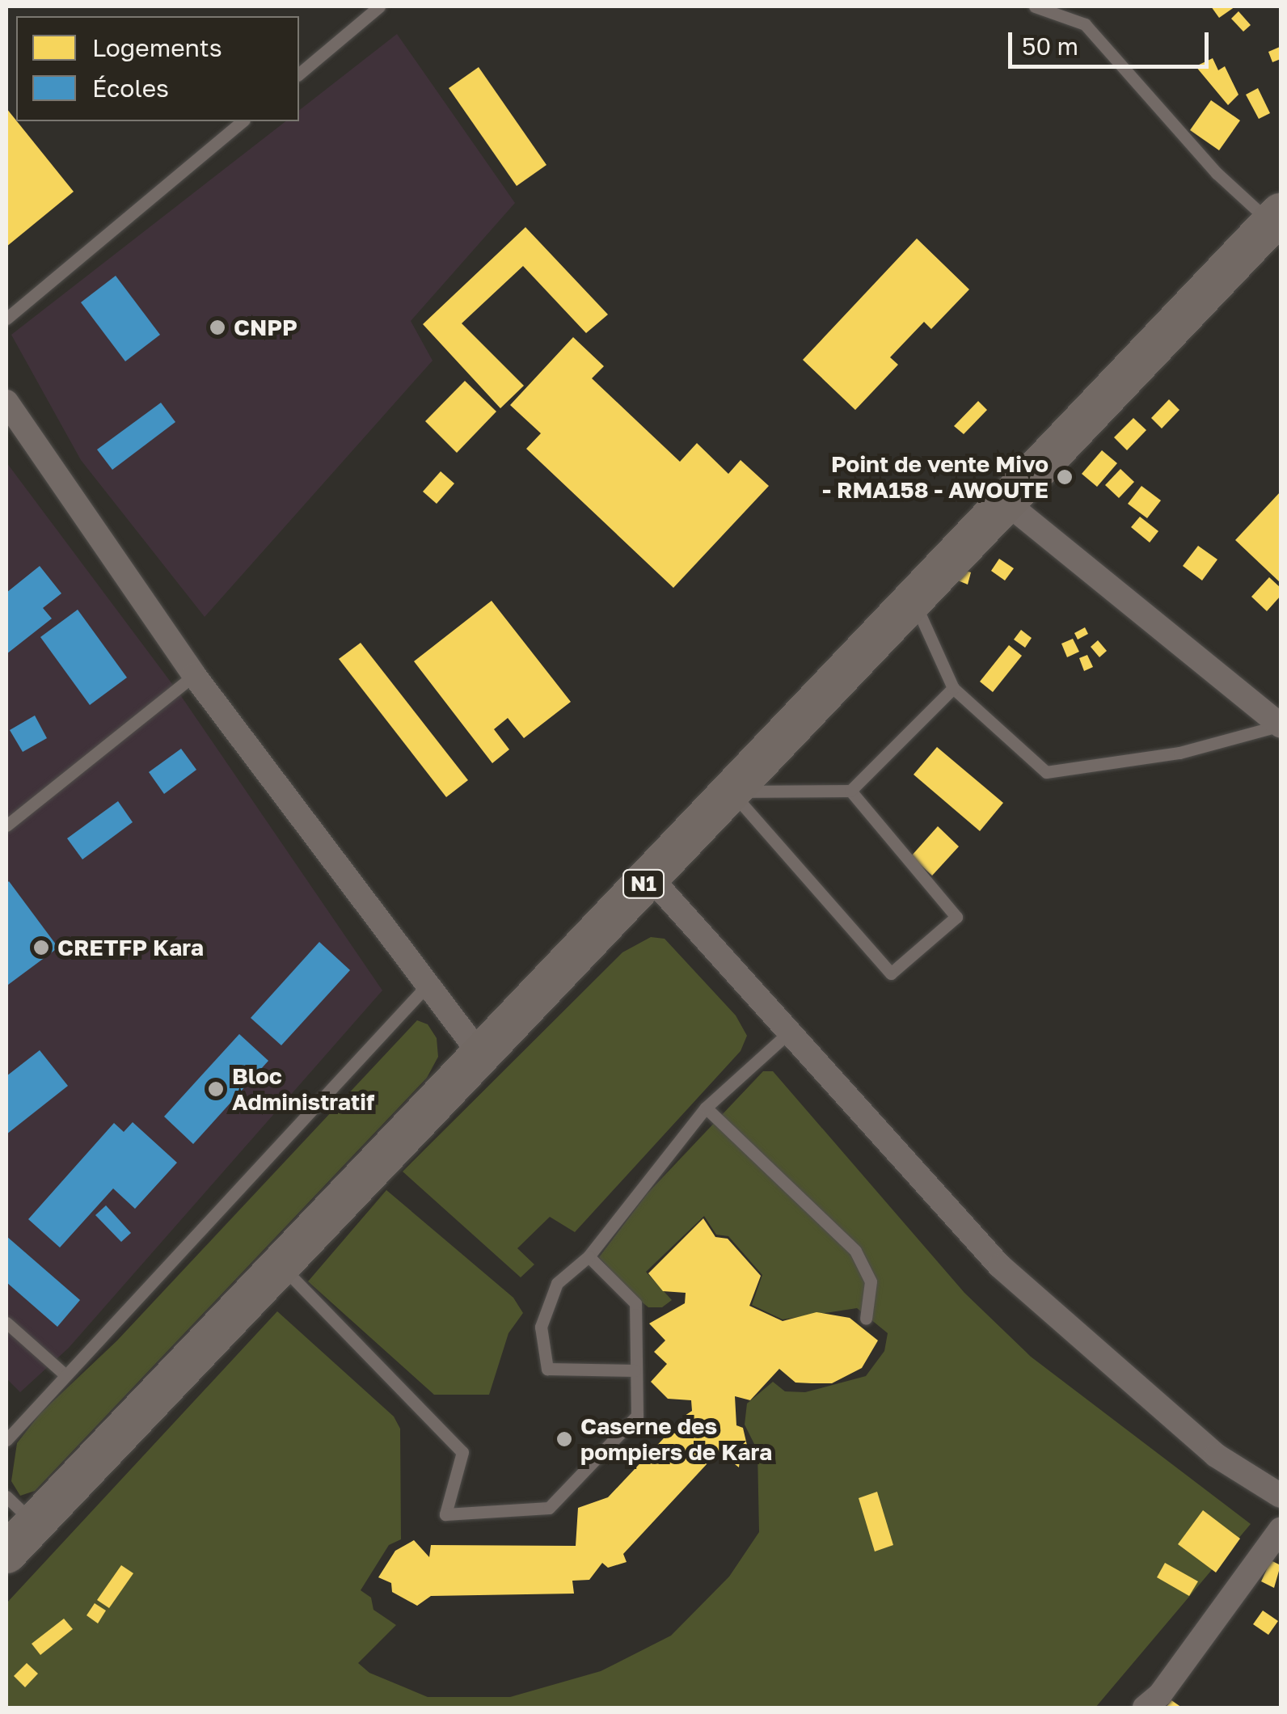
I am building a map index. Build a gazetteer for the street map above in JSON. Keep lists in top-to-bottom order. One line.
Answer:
{"streets":{"highway":["N1"]},"places":["CNPP","Point de vente Mivo - RMA158 - AWOUTE","CRETFP Kara","Bloc Administratif","Caserne des pompiers de Kara"],"legend":["Logements","Écoles"],"scale_bar":"50 m"}
